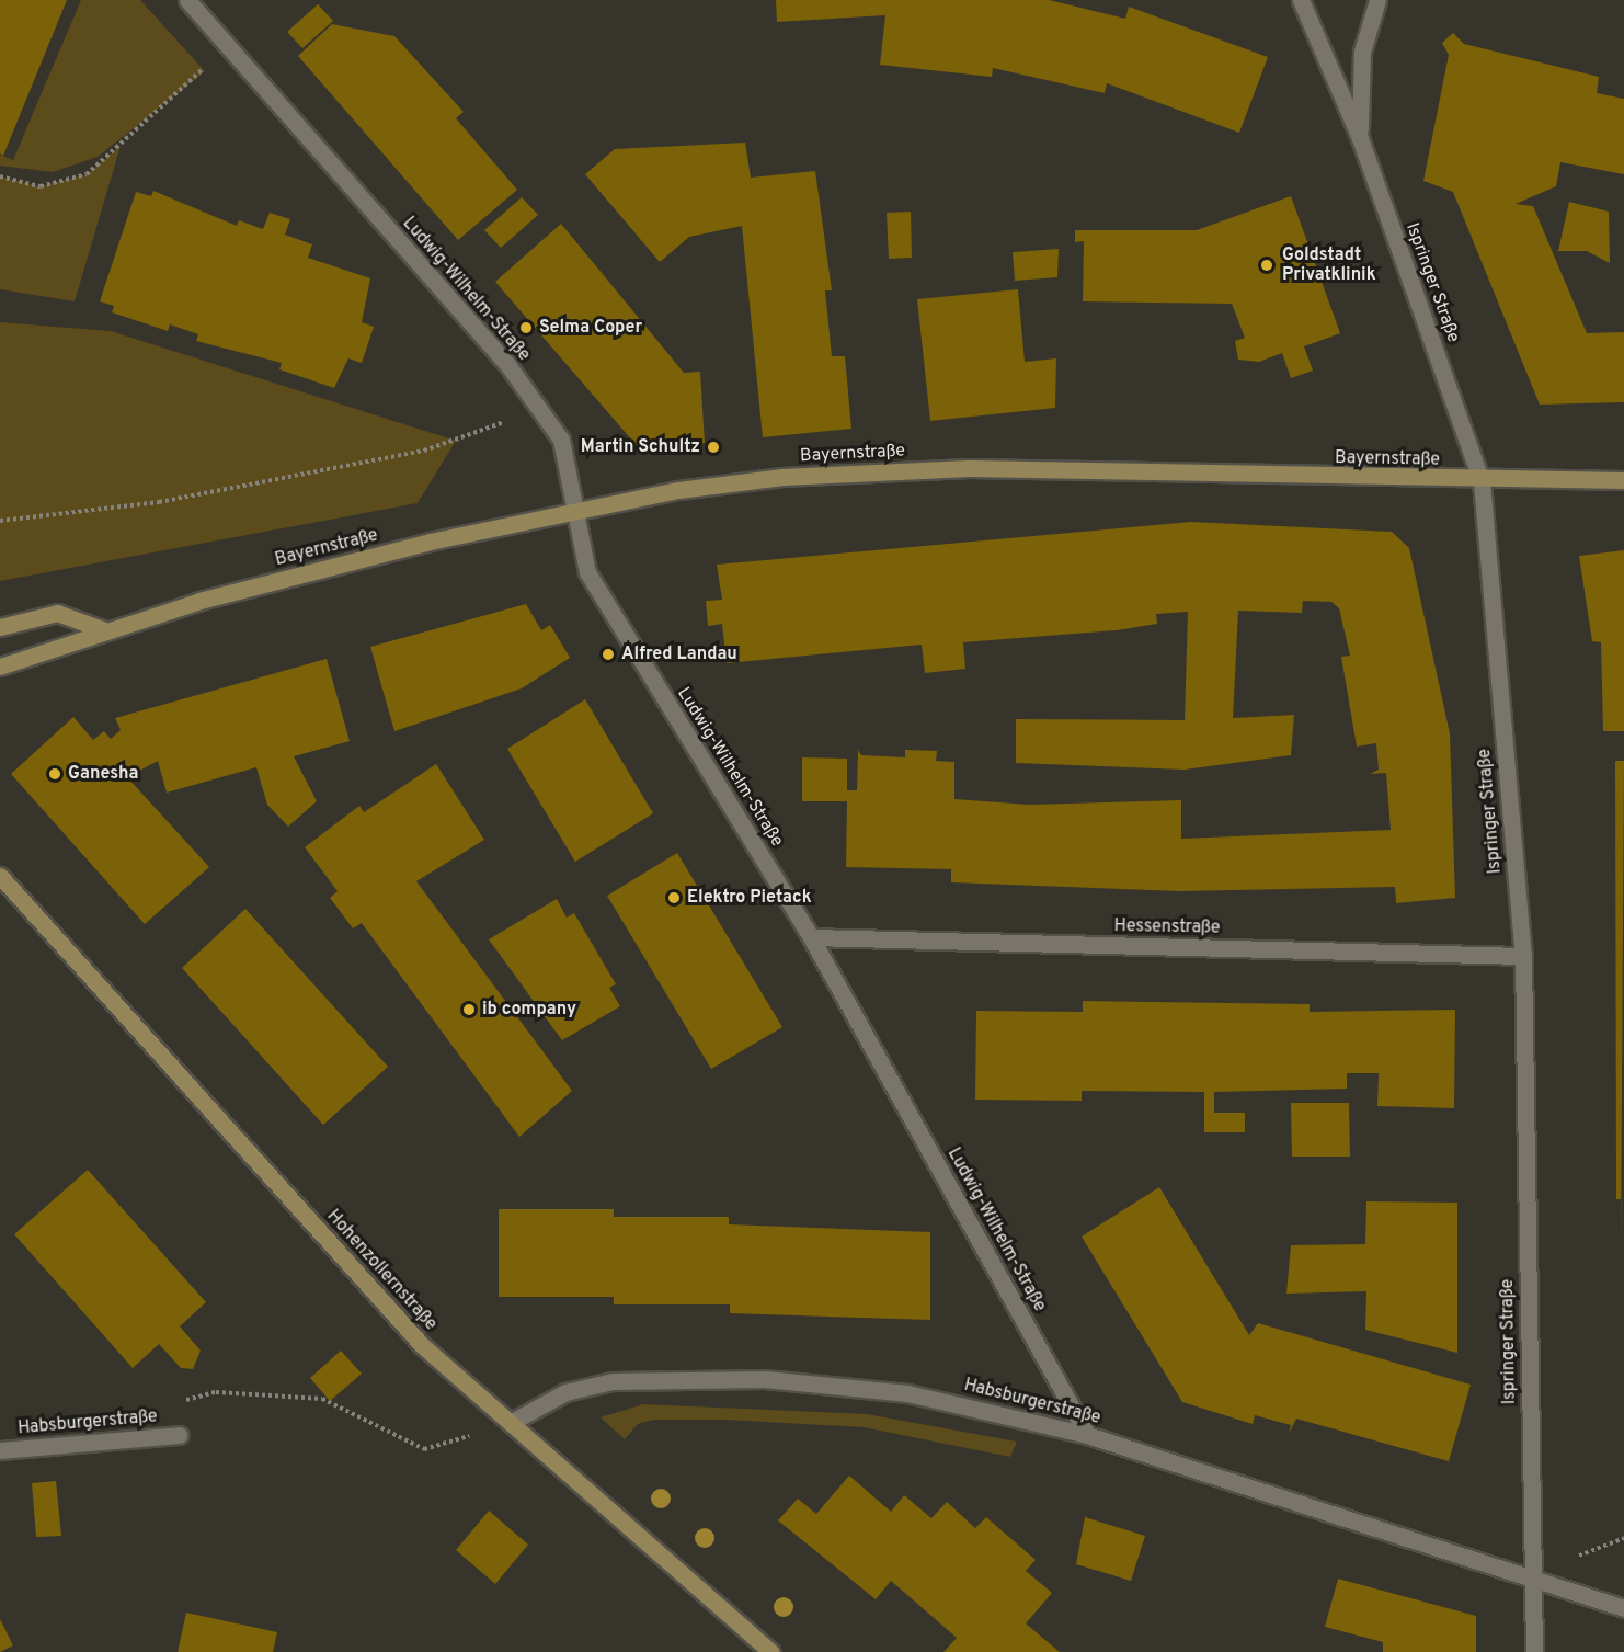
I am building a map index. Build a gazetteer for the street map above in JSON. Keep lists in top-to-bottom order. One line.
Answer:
{"streets":{"street":["Ispringer Straße","Ludwig-Wilhelm-Straße","Bayernstraße","Hessenstraße","Hohenzollernstraße","Habsburgerstraße"]},"crossings":[["Ispringer Straße","Bayernstraße"],["Ispringer Straße","Hessenstraße"],["Ispringer Straße","Habsburgerstraße"],["Ludwig-Wilhelm-Straße","Bayernstraße"],["Ludwig-Wilhelm-Straße","Hessenstraße"],["Ludwig-Wilhelm-Straße","Habsburgerstraße"],["Hohenzollernstraße","Habsburgerstraße"]],"places":["Goldstadt Privatklinik","Selma Coper","Martin Schultz","Alfred Landau","Ganesha","Elektro Pietack","ib company"]}
